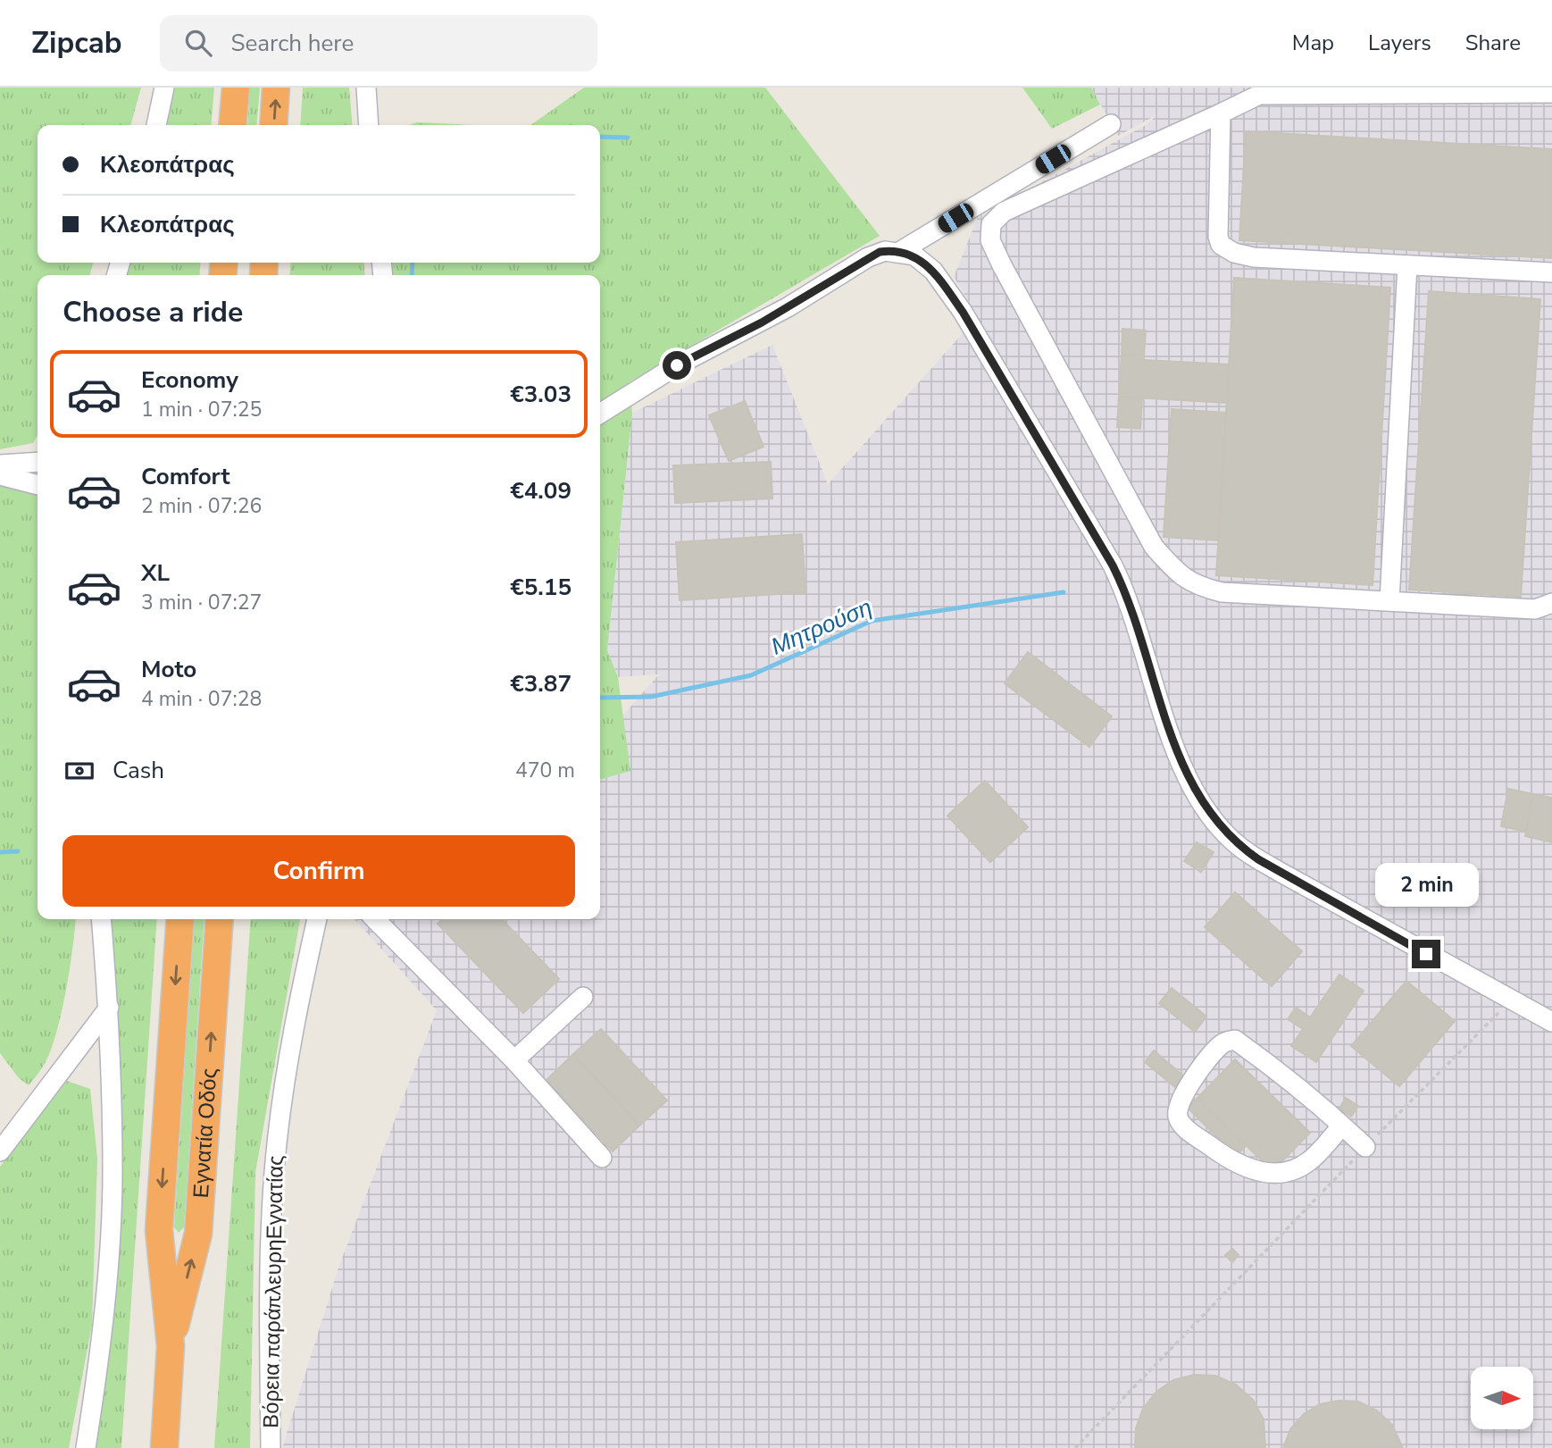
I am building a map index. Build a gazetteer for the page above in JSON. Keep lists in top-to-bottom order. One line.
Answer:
{"streets":{"highway":["Εγνατία Οδός"],"street":["Βόρεια παράπλευρηΕγνατίας"]},"water":["Μητρούση"],"north":"right","page":{"header":"Zipcab","search":"Search here","nav":["Map","Layers","Share"],"banner":["Κλεοπάτρας","Κλεοπάτρας"],"heading":"Choose a ride","list":[{"name":"Economy","note":"1 min · 07:25","value":"€3.03"},{"name":"Comfort","note":"2 min · 07:26","value":"€4.09"},{"name":"XL","note":"3 min · 07:27","value":"€5.15"},{"name":"Moto","note":"4 min · 07:28","value":"€3.87"}],"pay":["Cash","470 m"],"buttons":"Confirm","bubble":"2 min"}}
